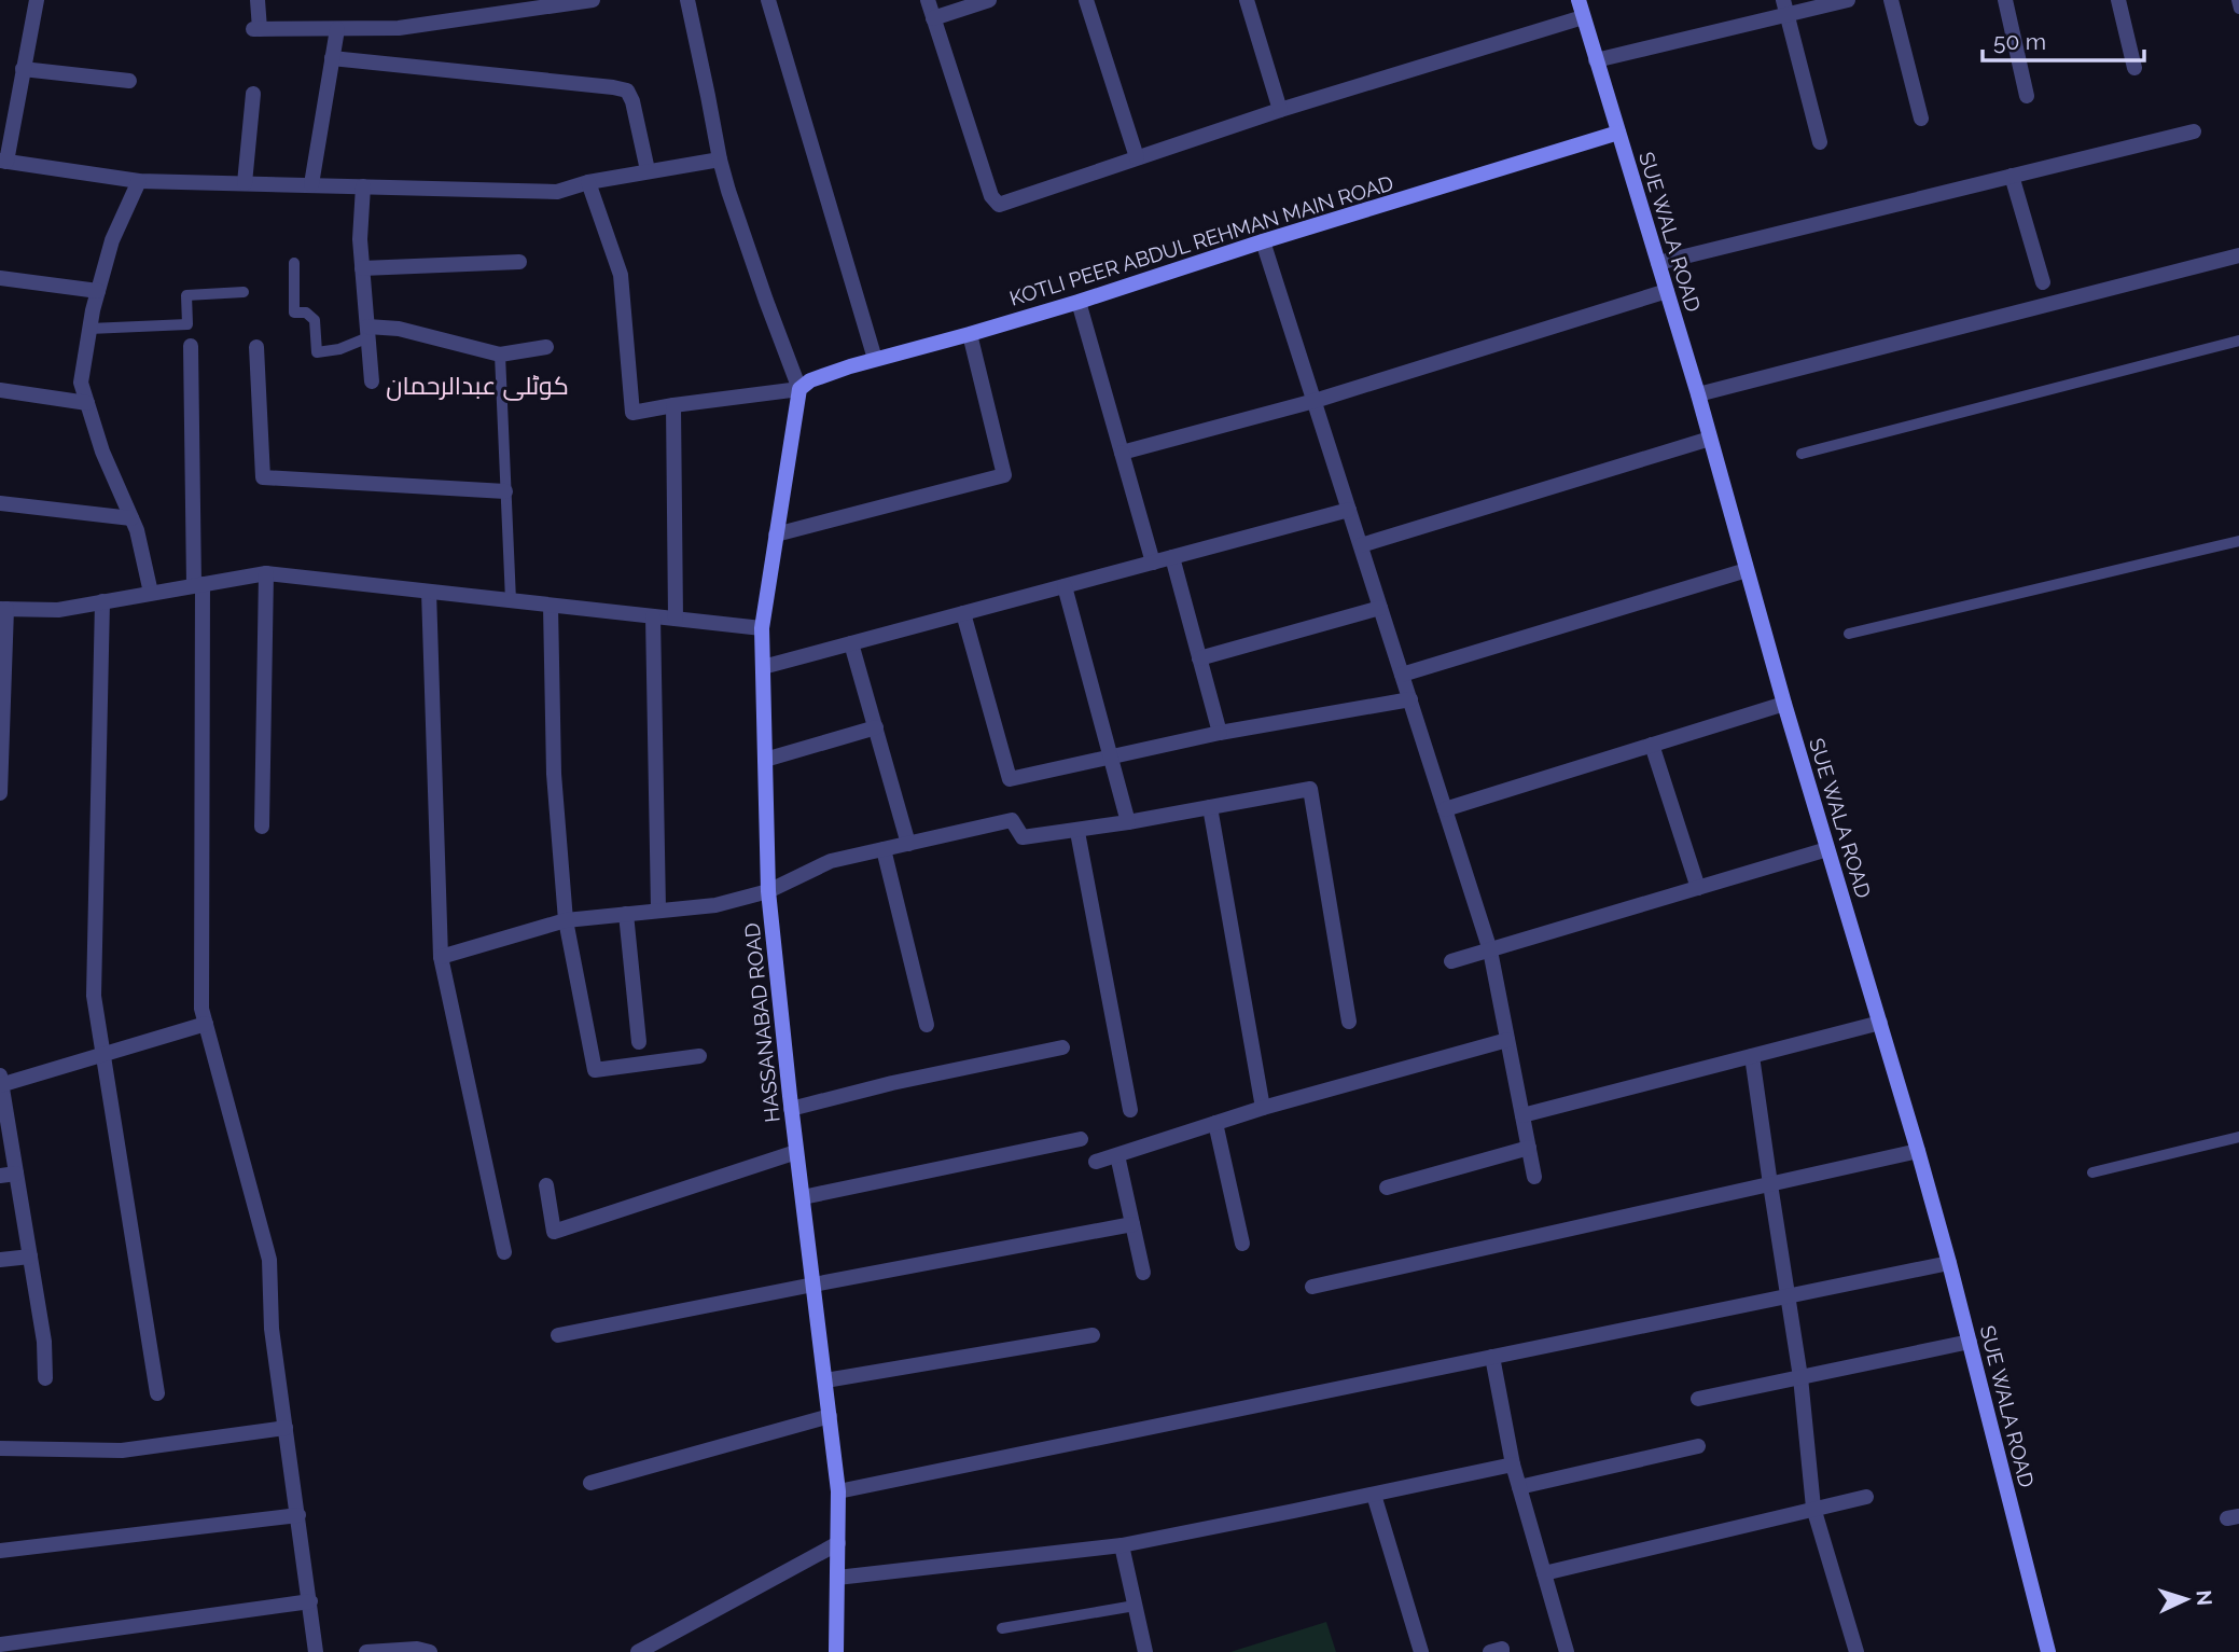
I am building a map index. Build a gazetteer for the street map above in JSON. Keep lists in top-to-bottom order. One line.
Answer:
{"streets":{"street":["SUE WALA ROAD","KOTLI PEER ABDUL REHMAN MAIN ROAD","HASSANABAD ROAD"]},"crossings":[["SUE WALA ROAD","KOTLI PEER ABDUL REHMAN MAIN ROAD"],["KOTLI PEER ABDUL REHMAN MAIN ROAD","HASSANABAD ROAD"]],"districts":["کوٹلی عبدالرحمان"],"scale_bar":"50 m","north":"right"}
